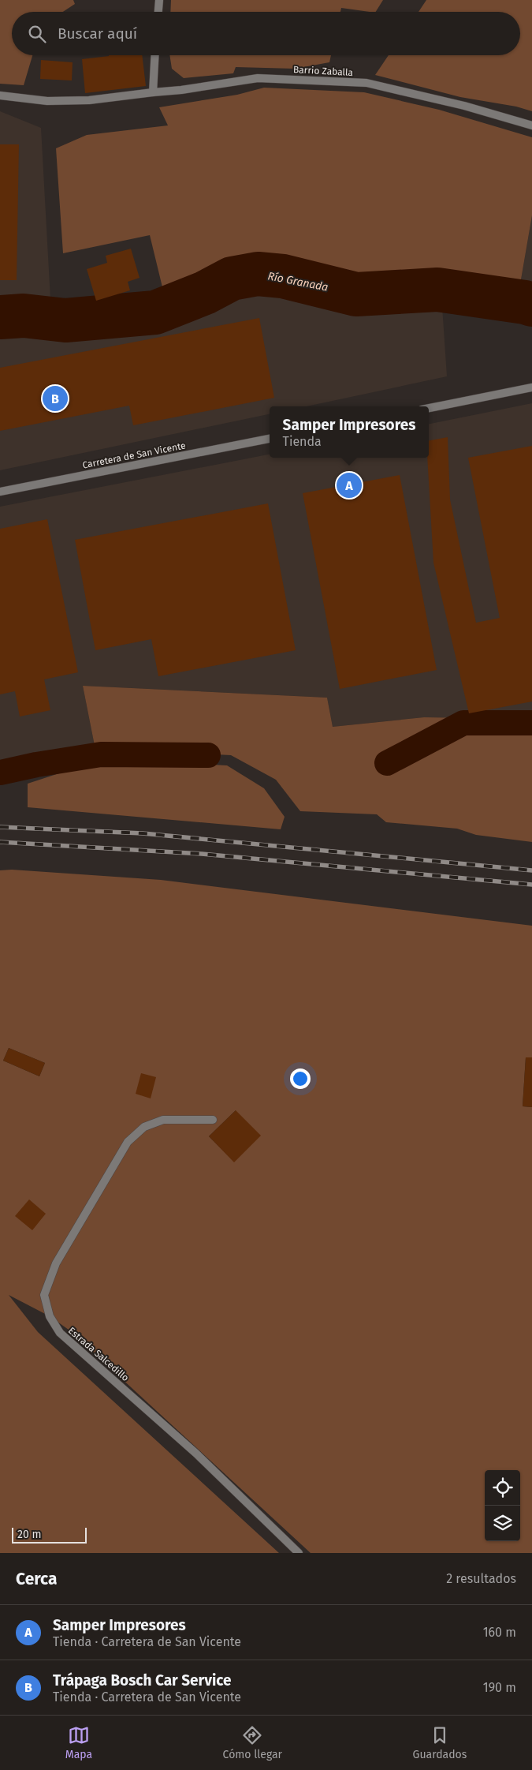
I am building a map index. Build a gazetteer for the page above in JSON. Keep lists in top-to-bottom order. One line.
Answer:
{"streets":{"street":["Barrio Zaballa","Carretera de San Vicente","Estrada Salcedillo"]},"water":["Río Granada"],"scale_bar":"20 m","page":{"search":"Buscar aquí","pins":["B","A"],"popup":["Samper Impresores","Tienda"],"scale":"20 m","heading":["Cerca","2 resultados"],"list":[{"mark":"A","name":"Samper Impresores","note":"Tienda · Carretera de San Vicente","value":"160 m"},{"mark":"B","name":"Trápaga Bosch Car Service","note":"Tienda · Carretera de San Vicente","value":"190 m"}],"nav":["Mapa","Cómo llegar","Guardados"]}}
